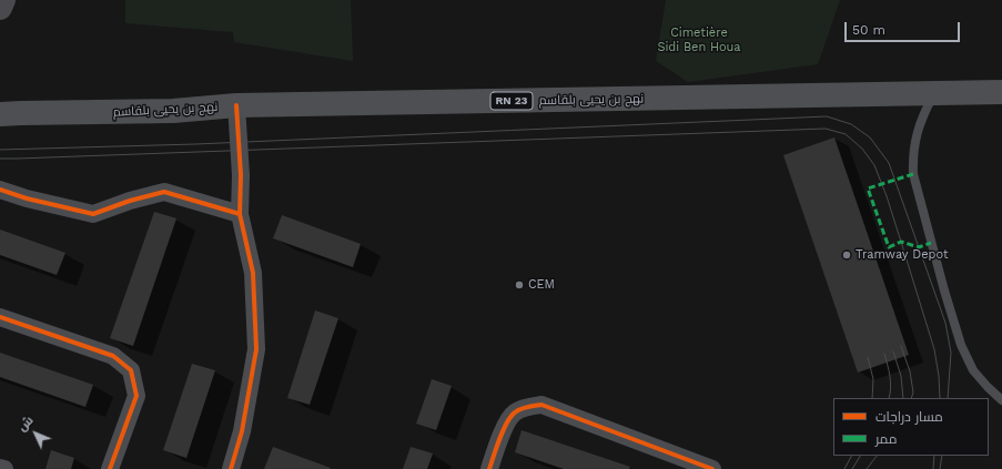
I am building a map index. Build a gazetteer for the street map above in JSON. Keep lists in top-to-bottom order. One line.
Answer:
{"streets":{"main road":["نهج بن يحيى بلقاسم","RN 23"]},"parks":["Cimetière Sidi Ben Houa"],"places":["Tramway Depot","CEM"],"legend":["مسار دراجات","ممر"],"scale_bar":"50 m","north":"top left"}
